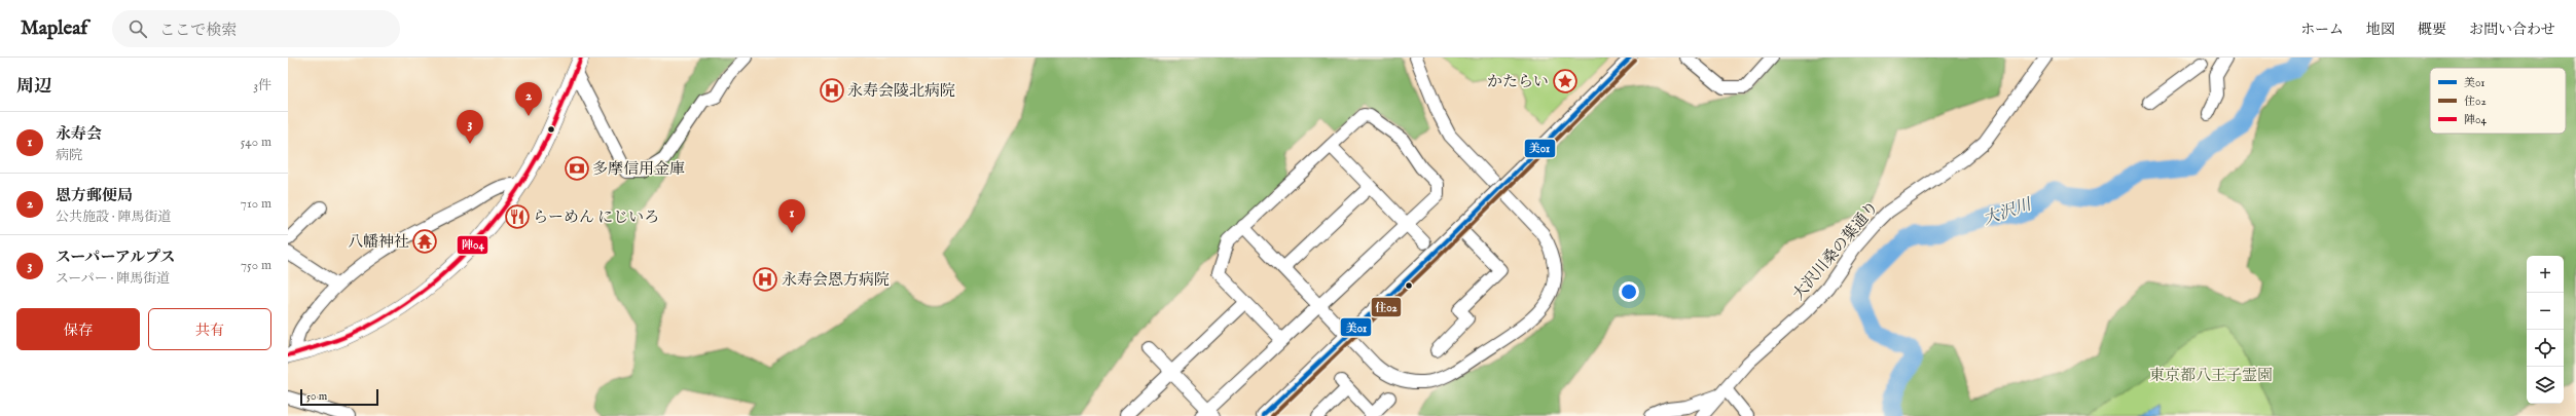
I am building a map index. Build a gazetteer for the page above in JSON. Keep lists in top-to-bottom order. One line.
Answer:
{"streets":{"street":["大沢川桑の葉通り"]},"water":["大沢川"],"parks":["東京都八王子霊園"],"places":{"place":["かたらい"],"hospital":["永寿会陵北病院","永寿会恩方病院"],"bank":["多摩信用金庫"],"restaurant":["らーめん にじいろ"],"temple":["八幡神社"]},"lines":["transit line 美01","transit line 陣04","transit line 住02"],"legend":["美01","住02","陣04"],"scale_bar":"50 m","page":{"header":"Mapleaf","search":"ここで検索","nav":["ホーム","地図","概要","お問い合わせ"],"heading":["周辺","3件"],"pins":["2","3","1"],"list":[{"mark":"1","name":"永寿会","note":"病院","value":"540 m"},{"mark":"2","name":"恩方郵便局","note":"公共施設 · 陣馬街道","value":"710 m"},{"mark":"3","name":"スーパーアルプス","note":"スーパー · 陣馬街道","value":"750 m"}],"map_buttons":["+","−"],"buttons":["保存","共有"],"scale":"50 m"}}
